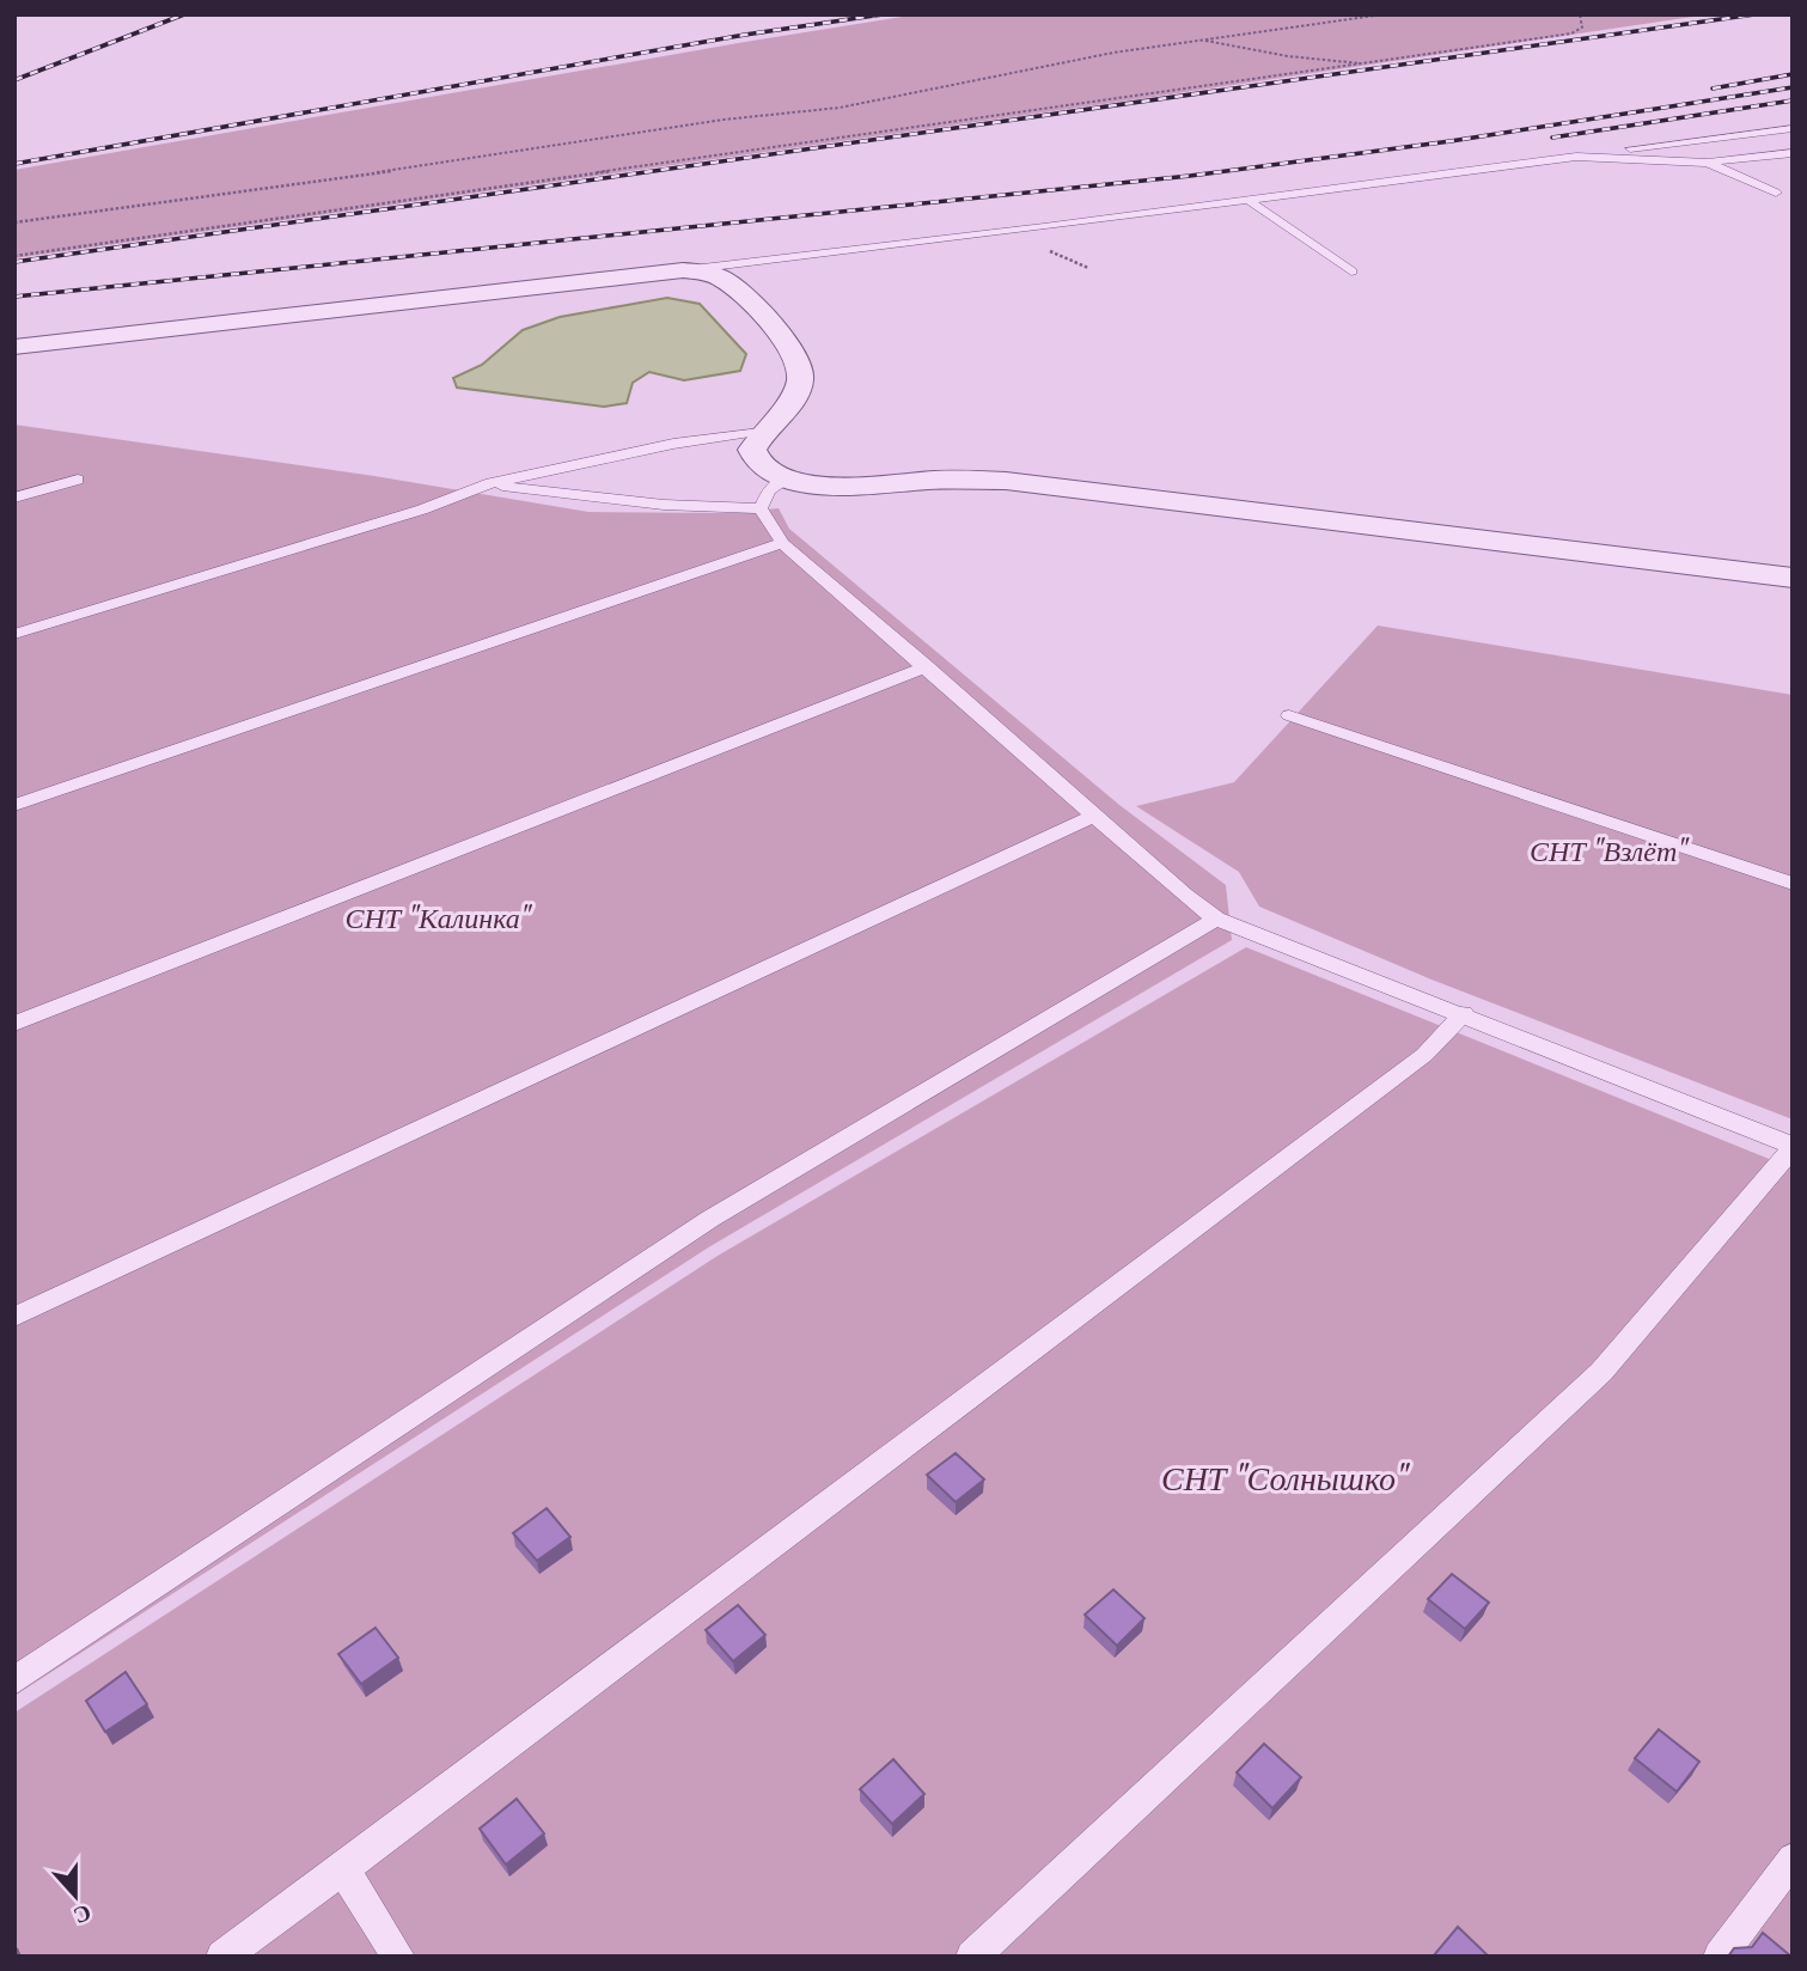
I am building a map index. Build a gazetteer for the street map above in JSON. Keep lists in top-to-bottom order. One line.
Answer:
{"parks":["СНТ \"Взлёт\"","СНТ \"Калинка\"","СНТ \"Солнышко\""],"north":"bottom"}
